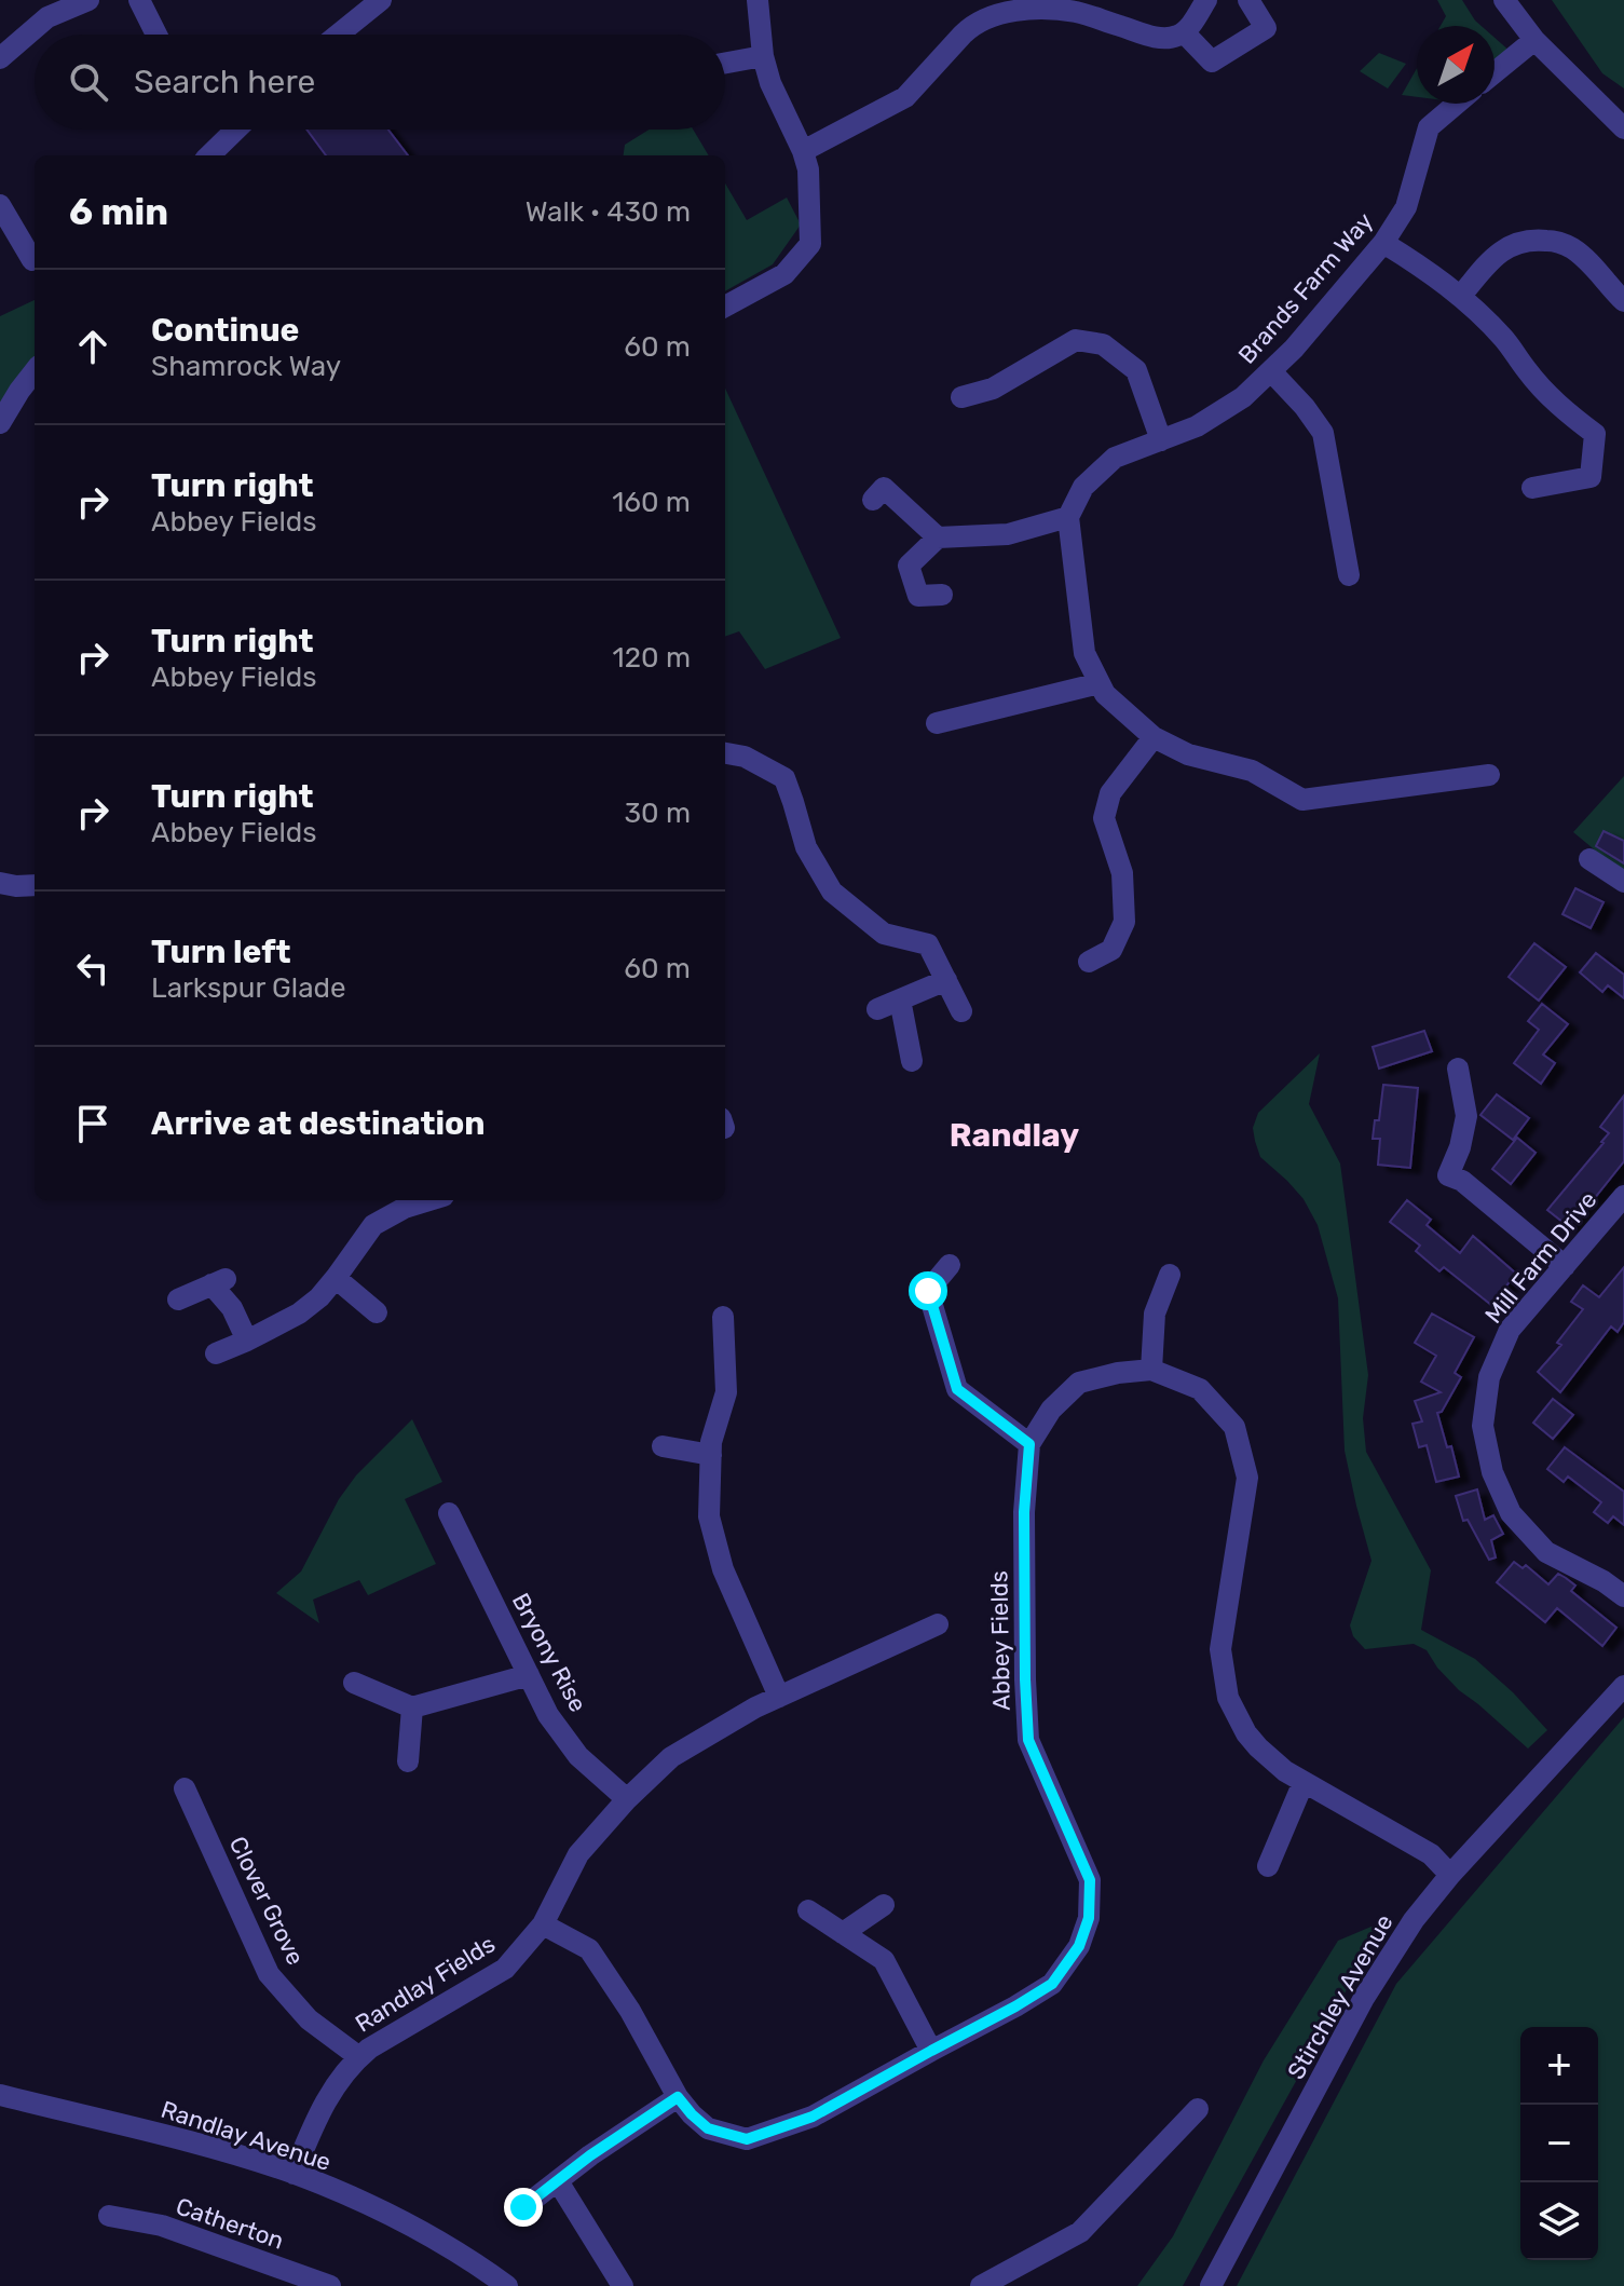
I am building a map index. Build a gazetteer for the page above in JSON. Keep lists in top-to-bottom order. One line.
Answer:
{"streets":{"street":["Brands Farm Way","Mill Farm Drive","Abbey Fields","Bryony Rise","Clover Grove","Randlay Fields","Stirchley Avenue","Randlay Avenue","Catherton"]},"crossings":[["Abbey Fields","Randlay Fields"],["Abbey Fields","Stirchley Avenue"],["Bryony Rise","Randlay Fields"],["Clover Grove","Randlay Fields"],["Randlay Fields","Randlay Avenue"]],"districts":["Randlay"],"north":"top right","page":{"search":"Search here","heading":["6 min","Walk · 430 m"],"list":[["Continue","Shamrock Way","60 m"],["Turn right","Abbey Fields","160 m"],["Turn right","Abbey Fields","120 m"],["Turn right","Abbey Fields","30 m"],["Turn left","Larkspur Glade","60 m"],"Arrive at destination"],"map_buttons":["+","−"]}}
